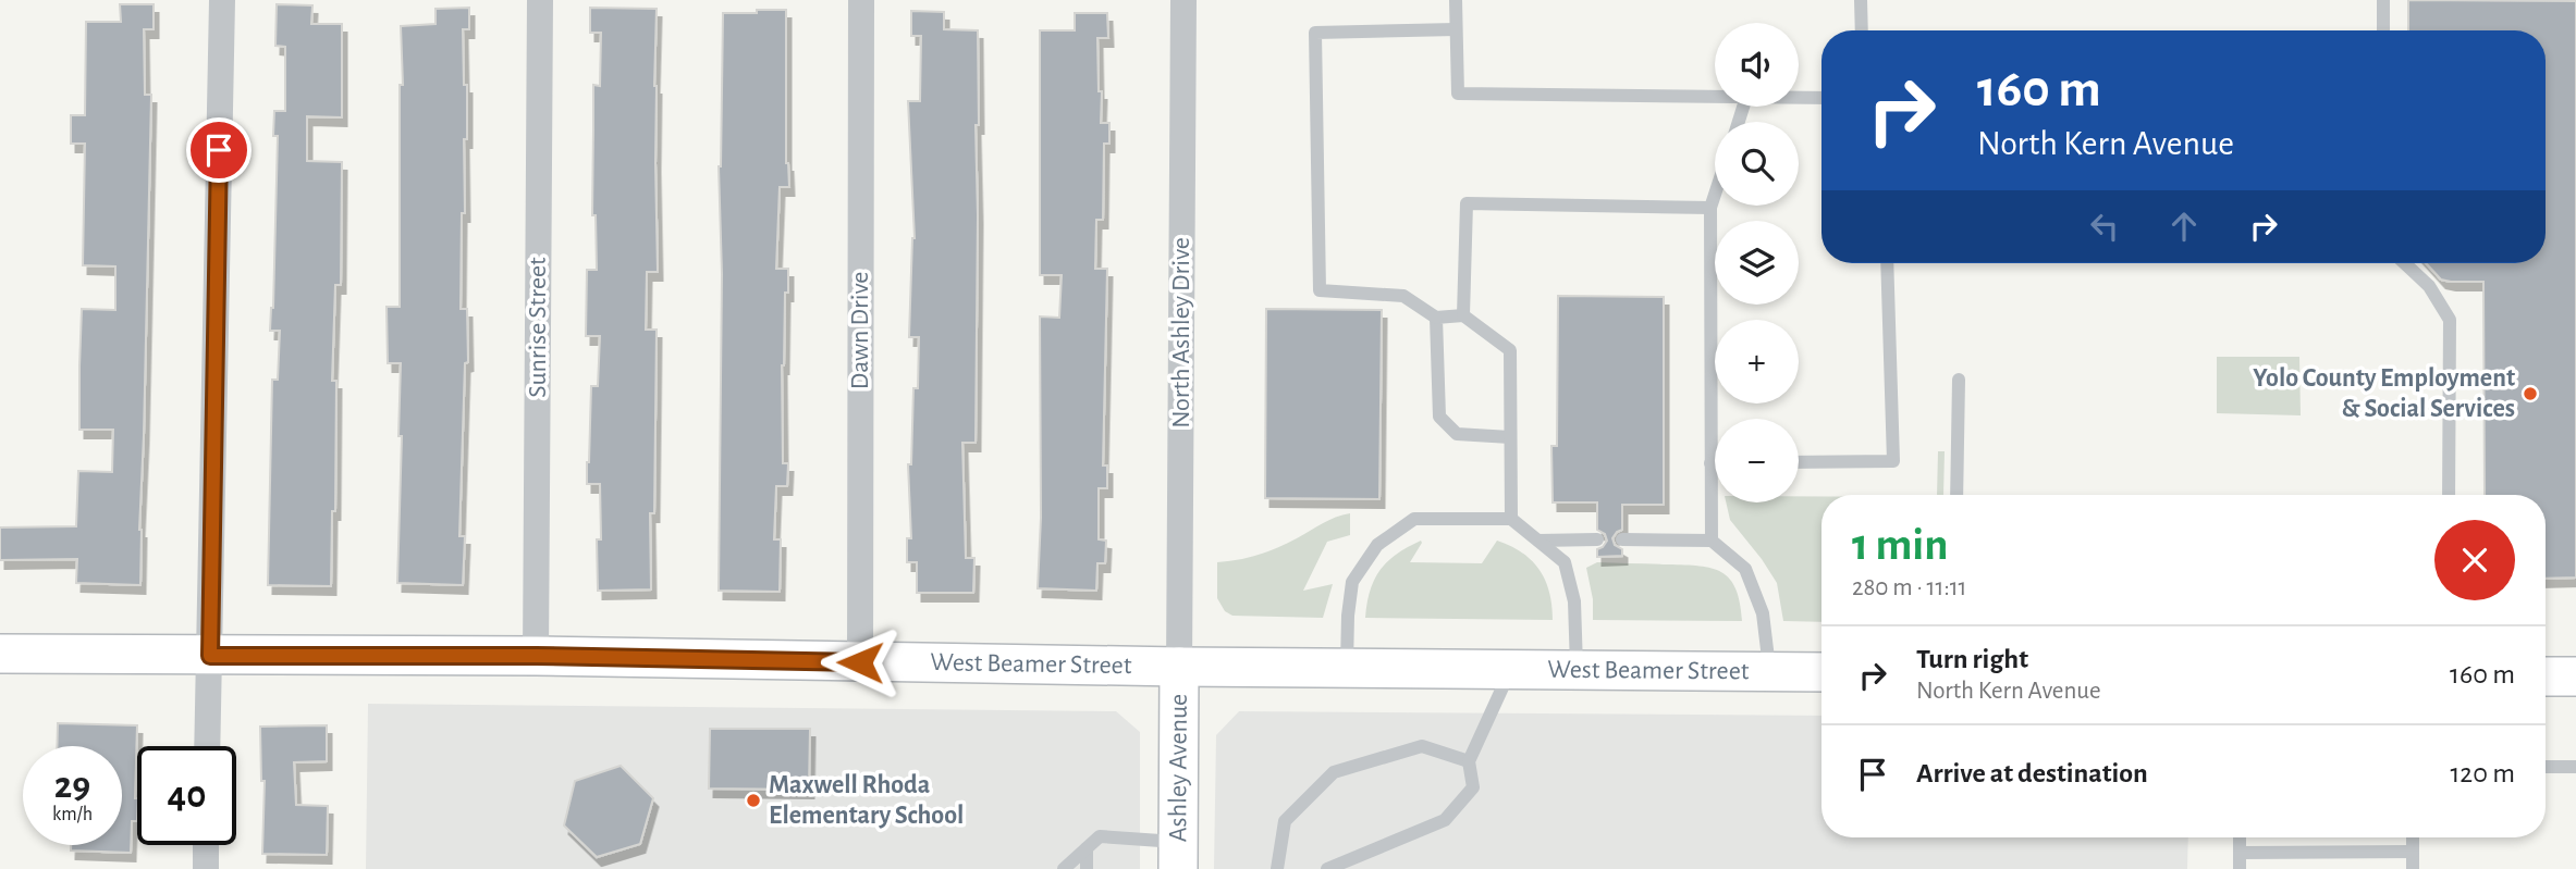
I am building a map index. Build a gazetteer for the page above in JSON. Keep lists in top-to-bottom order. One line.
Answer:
{"streets":{"street":["Sunrise Street","Dawn Drive","North Ashley Drive","West Beamer Street","Ashley Avenue"]},"crossings":[["Sunrise Street","West Beamer Street"],["Dawn Drive","West Beamer Street"],["North Ashley Drive","West Beamer Street"],["North Ashley Drive","Ashley Avenue"],["West Beamer Street","Ashley Avenue"]],"places":["Yolo County Employment & Social Services","Maxwell Rhoda Elementary School"],"page":{"map_buttons":["+","−"],"turn":["160 m","North Kern Avenue"],"heading":["1 min","280 m · 11:11"],"list":[{"name":"Turn right","note":"North Kern Avenue","value":"160 m"},{"name":"Arrive at destination","value":"120 m"}],"speed":"29 km/h","limit":"40"}}
